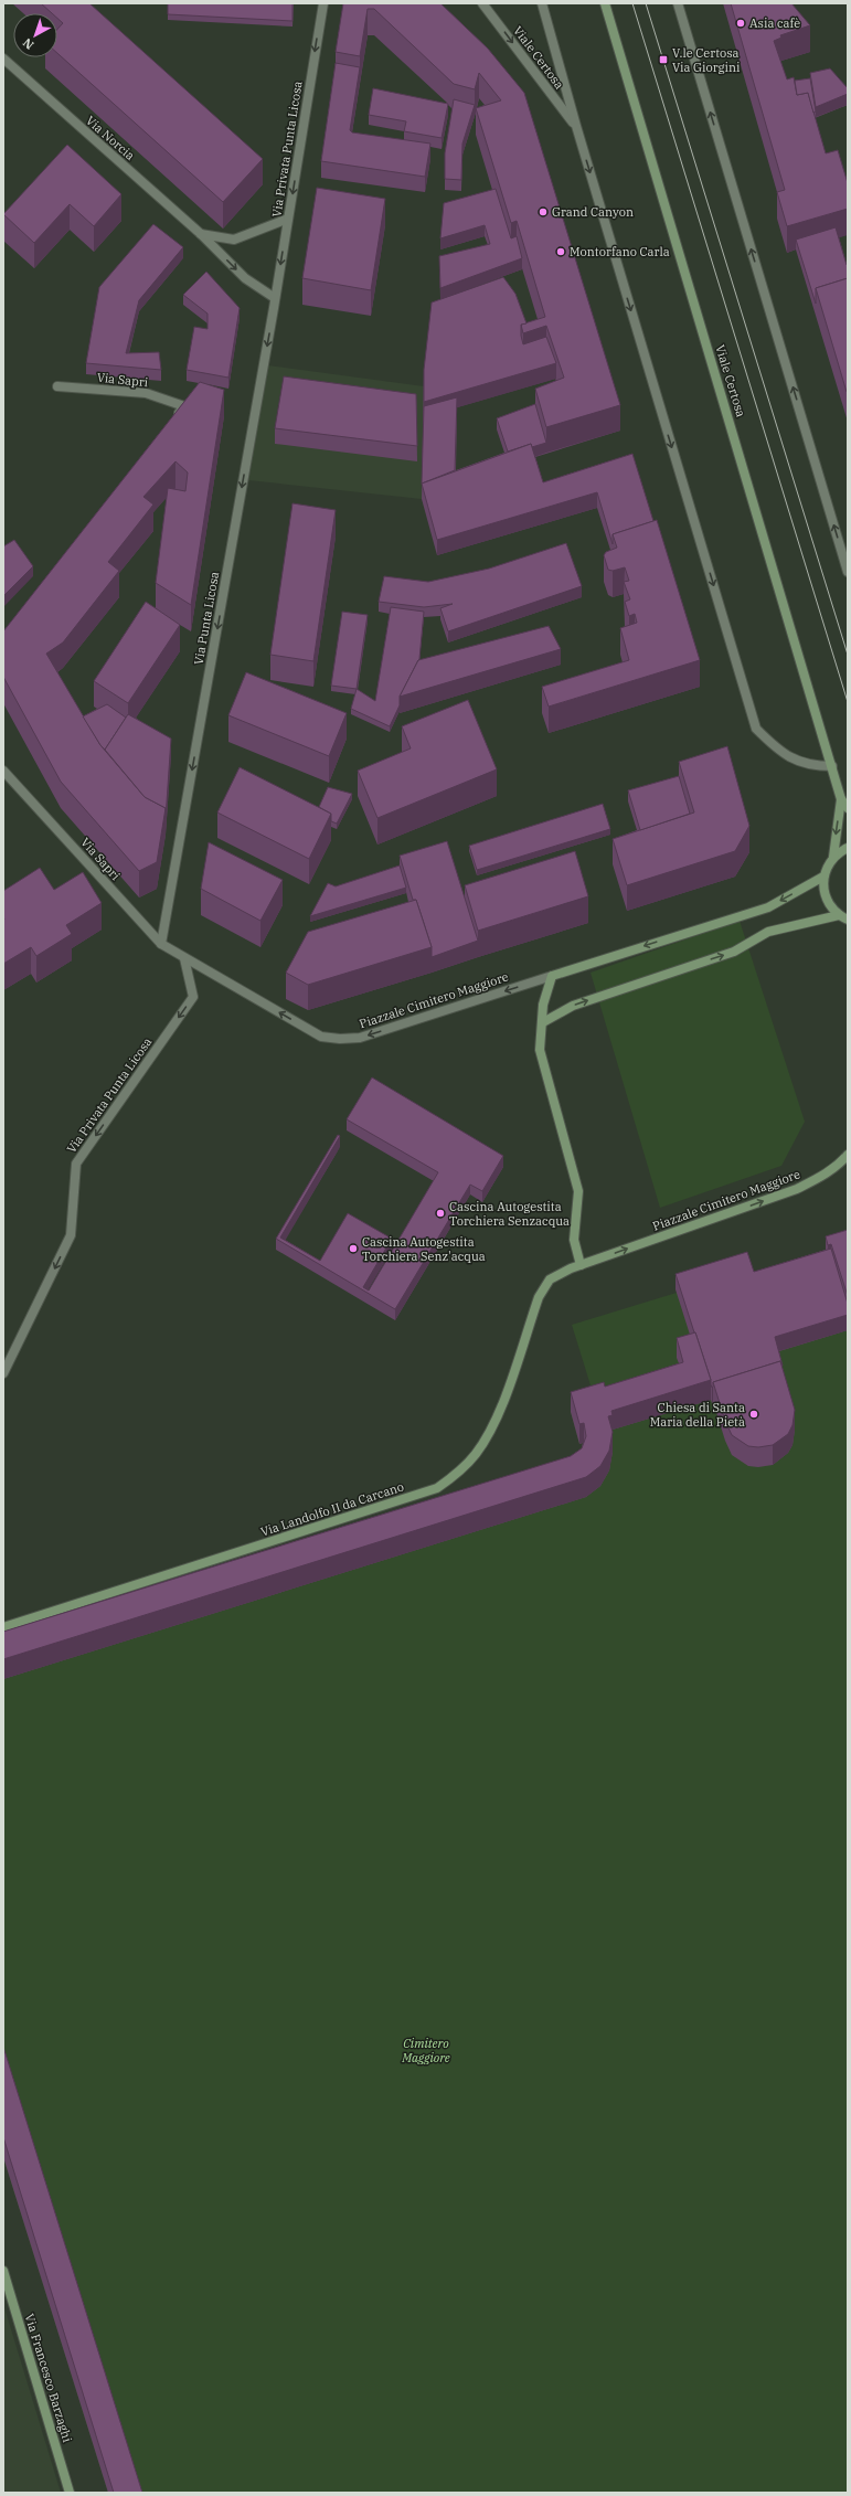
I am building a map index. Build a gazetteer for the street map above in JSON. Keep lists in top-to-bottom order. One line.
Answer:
{"streets":{"main road":["Viale Certosa","Piazzale Cimitero Maggiore","Via Landolfo II da Carcano","Via Francesco Barzaghi"],"street":["Via Norcia","Via Privata Punta Licosa","Via Sapri","Via Punta Licosa"]},"crossings":[["Via Norcia","Via Privata Punta Licosa"],["Via Norcia","Via Punta Licosa"],["Via Privata Punta Licosa","Via Sapri"],["Via Privata Punta Licosa","Via Punta Licosa"],["Via Privata Punta Licosa","Piazzale Cimitero Maggiore"],["Via Sapri","Via Punta Licosa"],["Via Sapri","Piazzale Cimitero Maggiore"],["Piazzale Cimitero Maggiore","Via Landolfo II da Carcano"]],"one_way":["Viale Certosa","Via Privata Punta Licosa","Via Punta Licosa"],"parks":["Cimitero Maggiore"],"places":{"other":["Asia cafè","Grand Canyon","Montorfano Carla","Cascina Autogestita Torchiera Senzacqua","Cascina Autogestita Torchiera Senz'acqua","Chiesa di Santa Maria della Pietà"],"transit":["V.le Certosa Via Giorgini"]},"north":"bottom left"}
